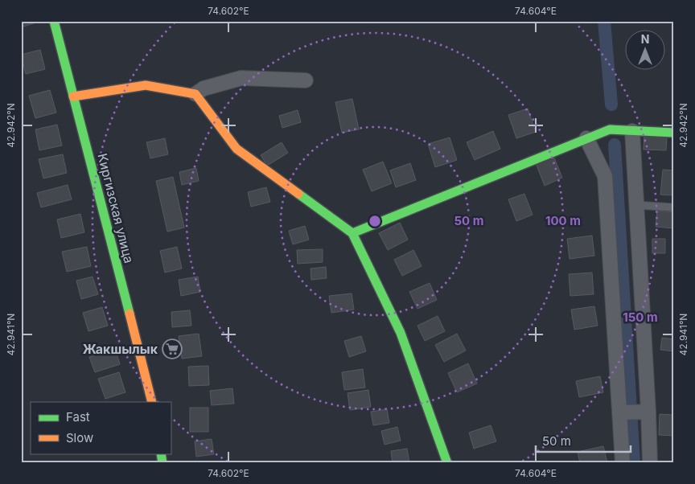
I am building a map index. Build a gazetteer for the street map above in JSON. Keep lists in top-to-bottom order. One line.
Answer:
{"streets":{"street":["Киргизская улица"]},"places":{"supermarket":["Жакшылык"]},"legend":["Fast","Slow"],"scale_bar":"50 m","north":"top","coordinates":["74.602°E","74.604°E","42.942°N","42.941°N"],"rings":["50 m","100 m","150 m"]}
